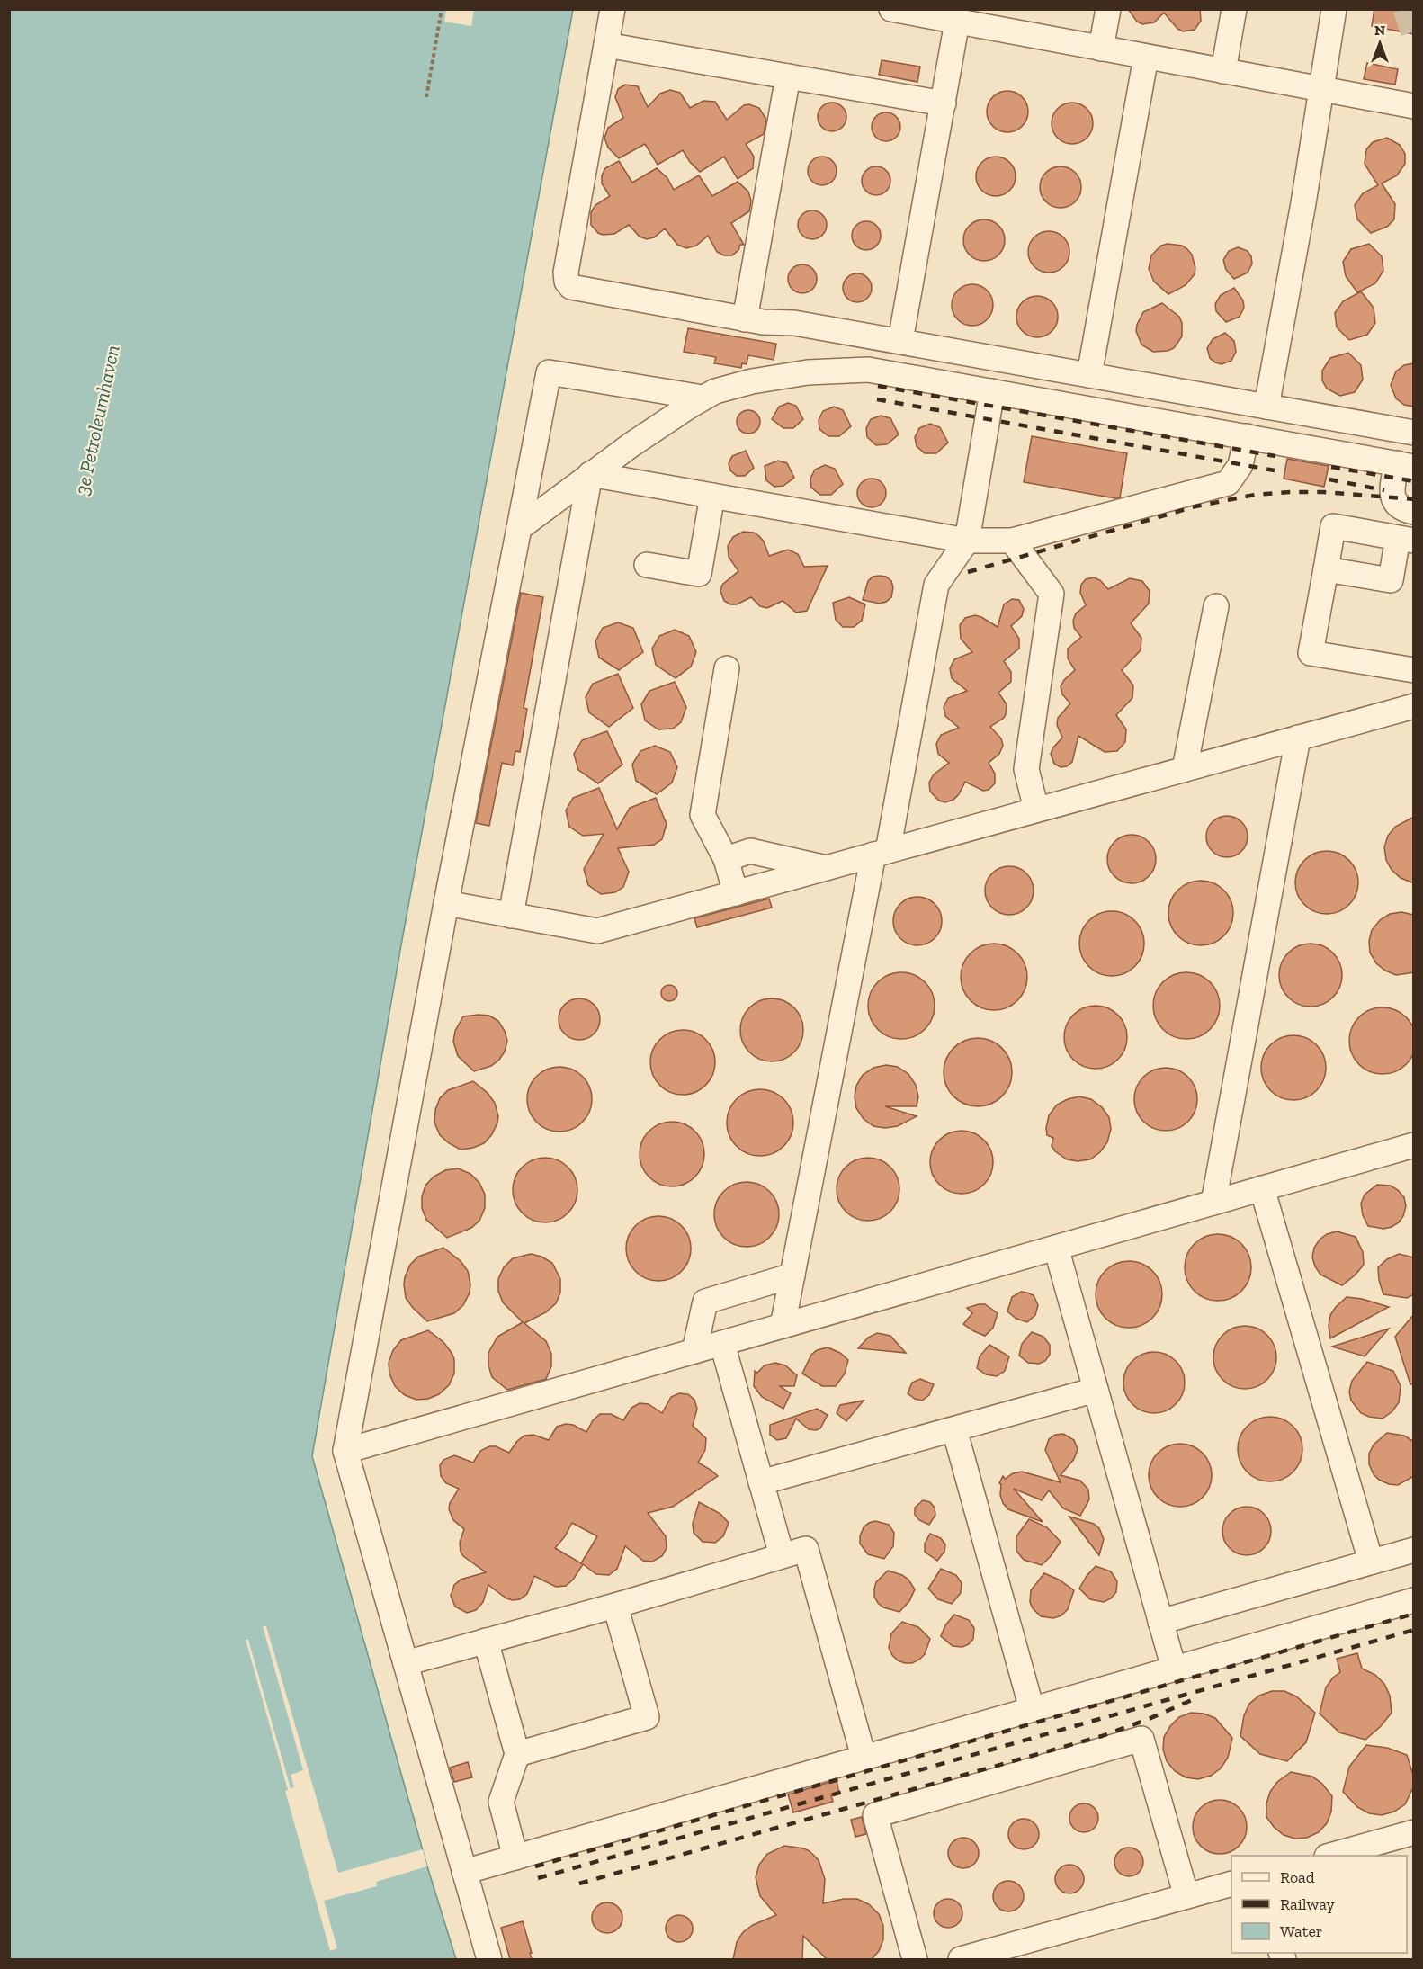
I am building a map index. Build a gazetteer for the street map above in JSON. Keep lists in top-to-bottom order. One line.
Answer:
{"water":["3e Petroleumhaven"],"legend":["Road","Railway","Water"],"north":"top"}
